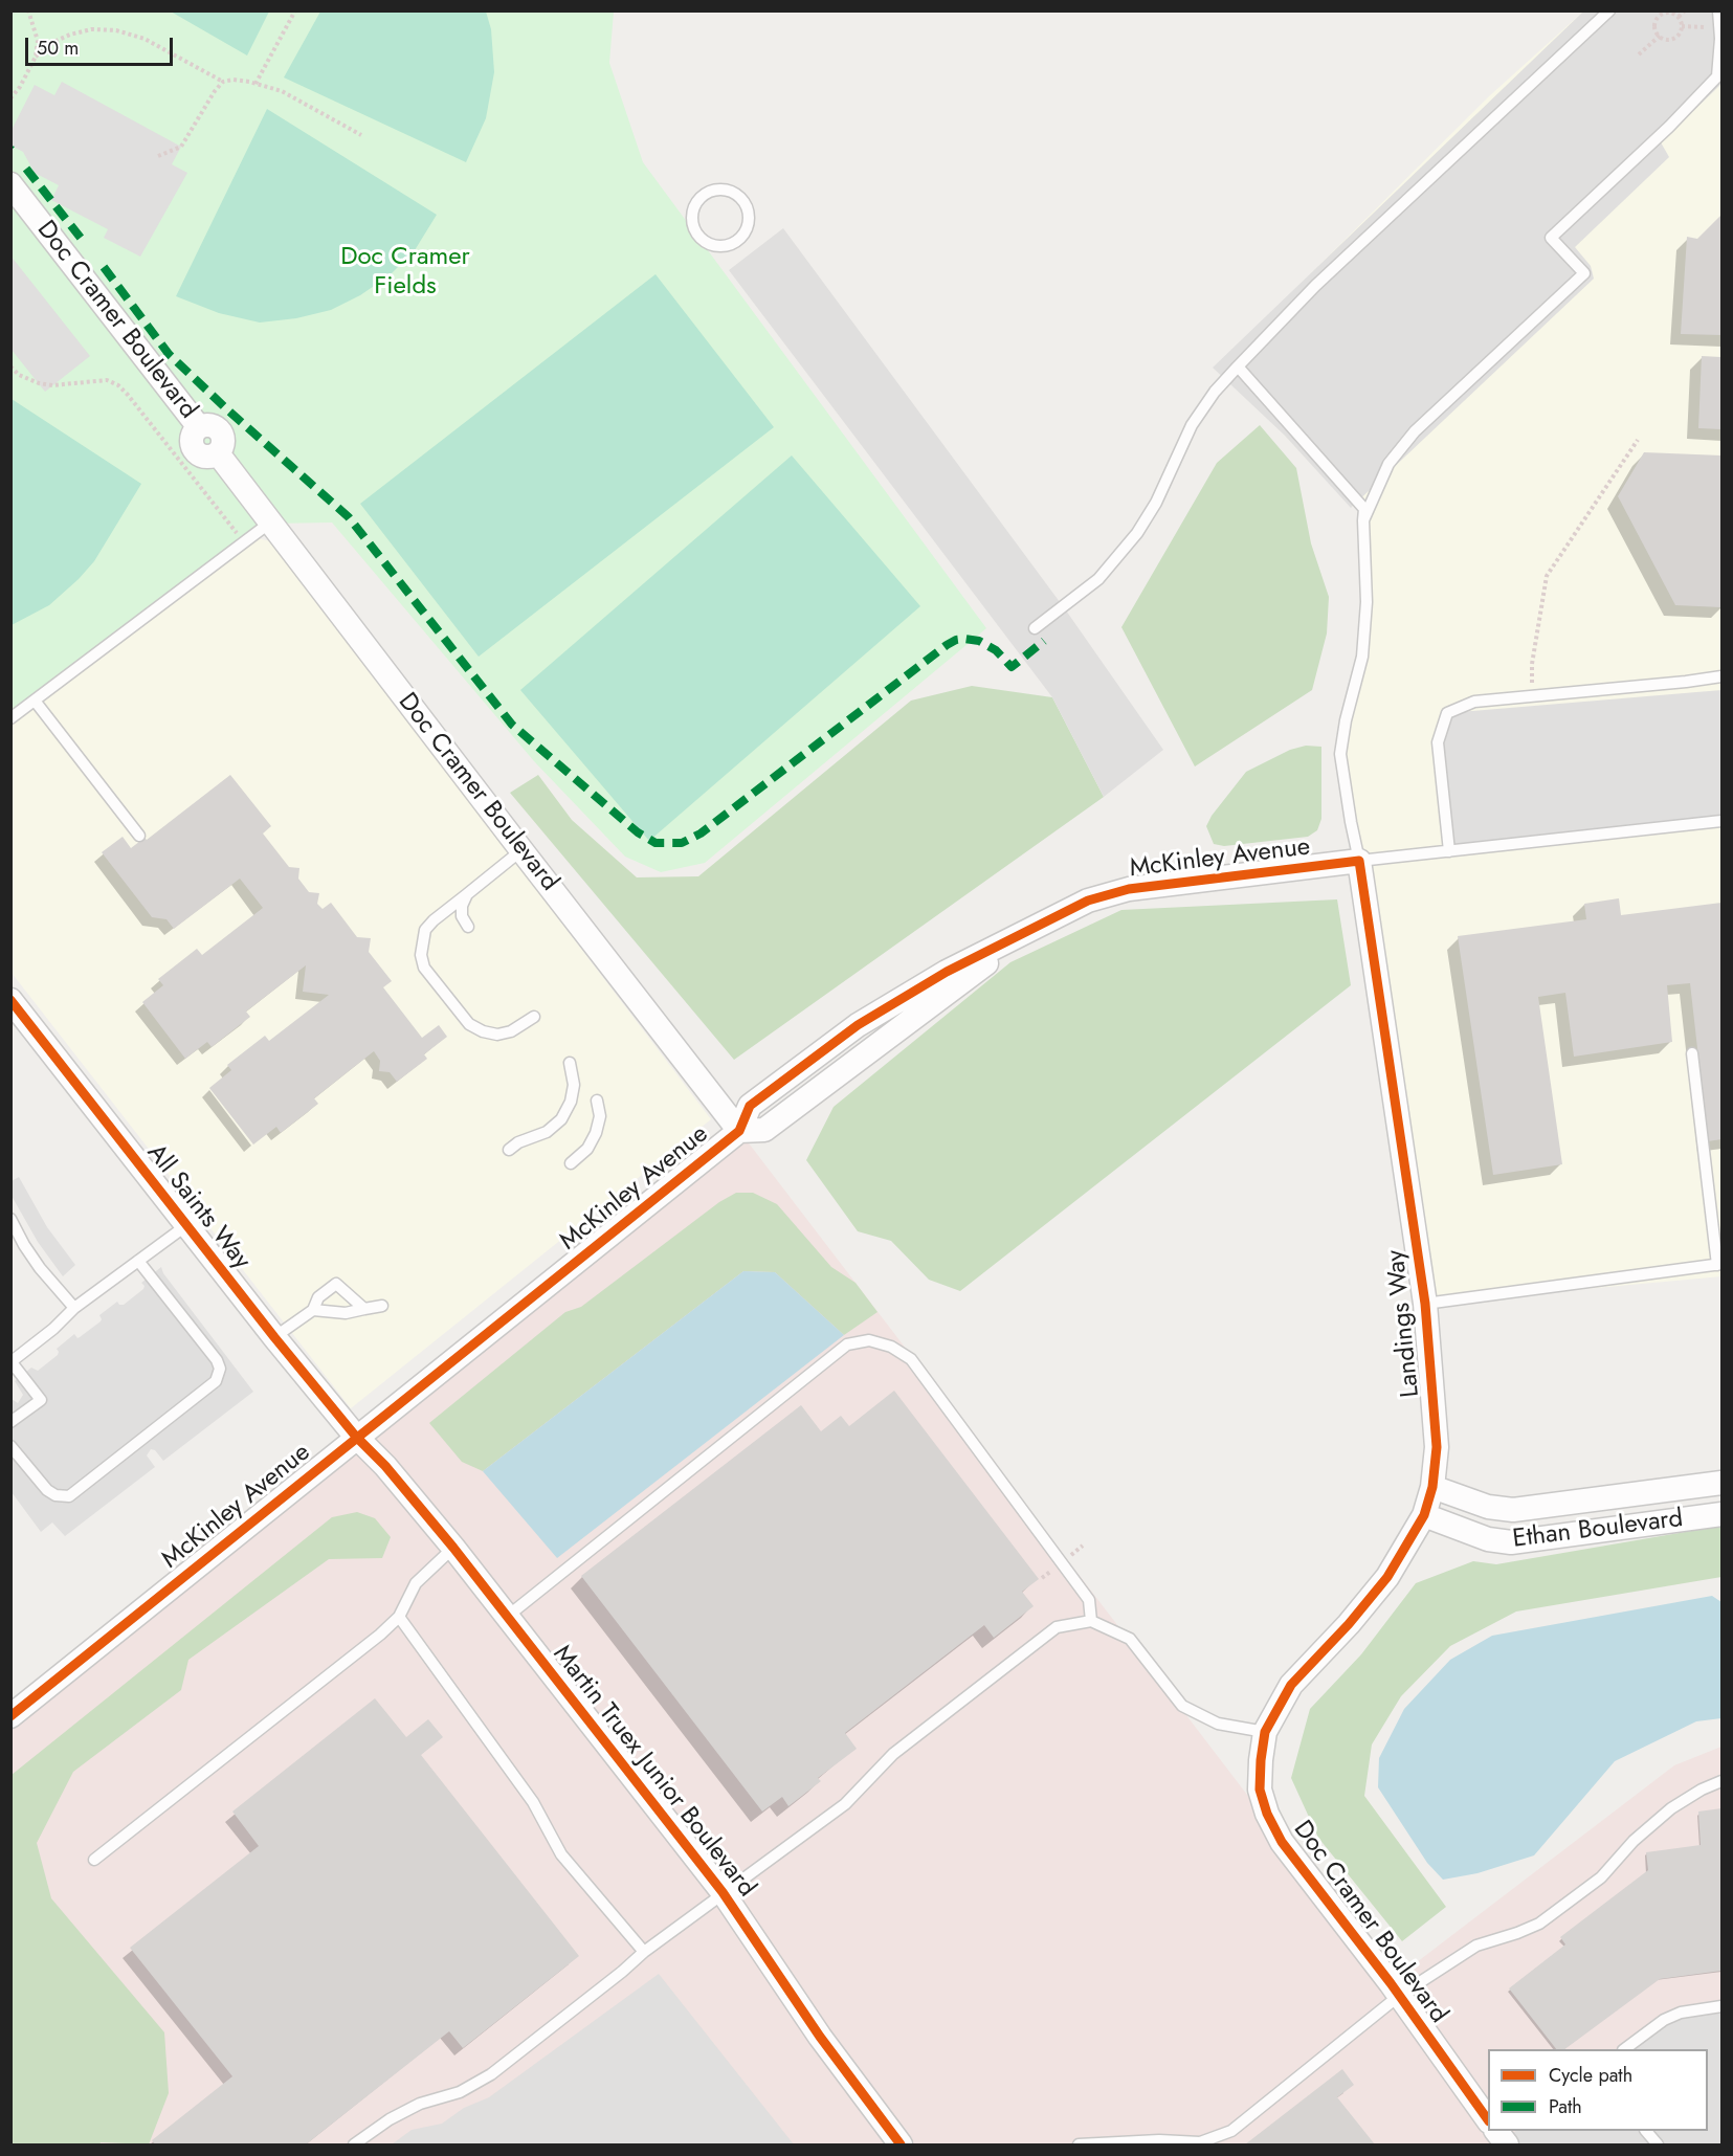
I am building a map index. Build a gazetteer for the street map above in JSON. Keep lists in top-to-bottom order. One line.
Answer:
{"streets":{"street":["Doc Cramer Boulevard","McKinley Avenue","All Saints Way","Landings Way","Ethan Boulevard","Martin Truex Junior Boulevard"]},"crossings":[["Doc Cramer Boulevard","McKinley Avenue"],["Doc Cramer Boulevard","Landings Way"],["McKinley Avenue","All Saints Way"],["McKinley Avenue","Landings Way"],["McKinley Avenue","Martin Truex Junior Boulevard"],["All Saints Way","Martin Truex Junior Boulevard"],["Landings Way","Ethan Boulevard"]],"parks":["Doc Cramer Fields"],"legend":["Cycle path","Path"],"scale_bar":"50 m"}
